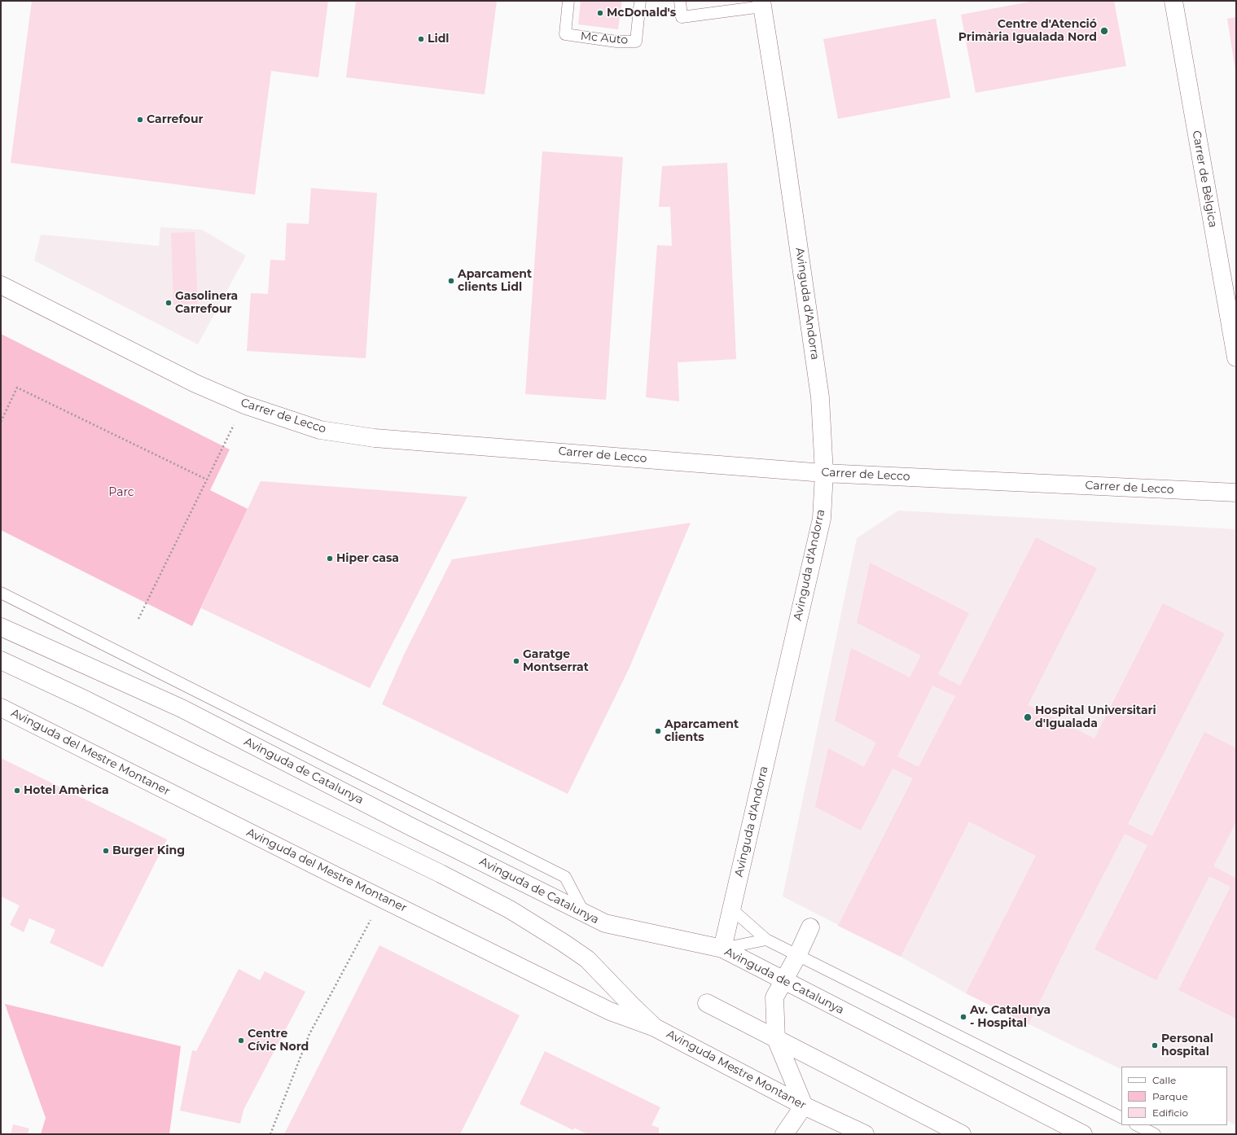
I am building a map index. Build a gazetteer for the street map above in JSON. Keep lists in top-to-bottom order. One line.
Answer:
{"streets":{"street":["Carrer de Bèlgica","Avinguda d'Andorra","Carrer de Lecco","Avinguda del Mestre Montaner","Avinguda de Catalunya","Avinguda Mestre Montaner"],"lane":["Mc Auto"]},"crossings":[["Avinguda d'Andorra","Carrer de Lecco"],["Avinguda d'Andorra","Avinguda de Catalunya"],["Avinguda del Mestre Montaner","Avinguda Mestre Montaner"]],"parks":["Parc"],"places":["McDonald's","Centre d'Atenció Primària Igualada Nord","Lidl","Carrefour","Aparcament clients Lidl","Gasolinera Carrefour","Hiper casa","Garatge Montserrat","Hospital Universitari d'Igualada","Aparcament clients","Hotel Amèrica","Burger King","Av. Catalunya - Hospital","Centre Cívic Nord","Personal hospital"],"legend":["Calle","Parque","Edificio"]}
